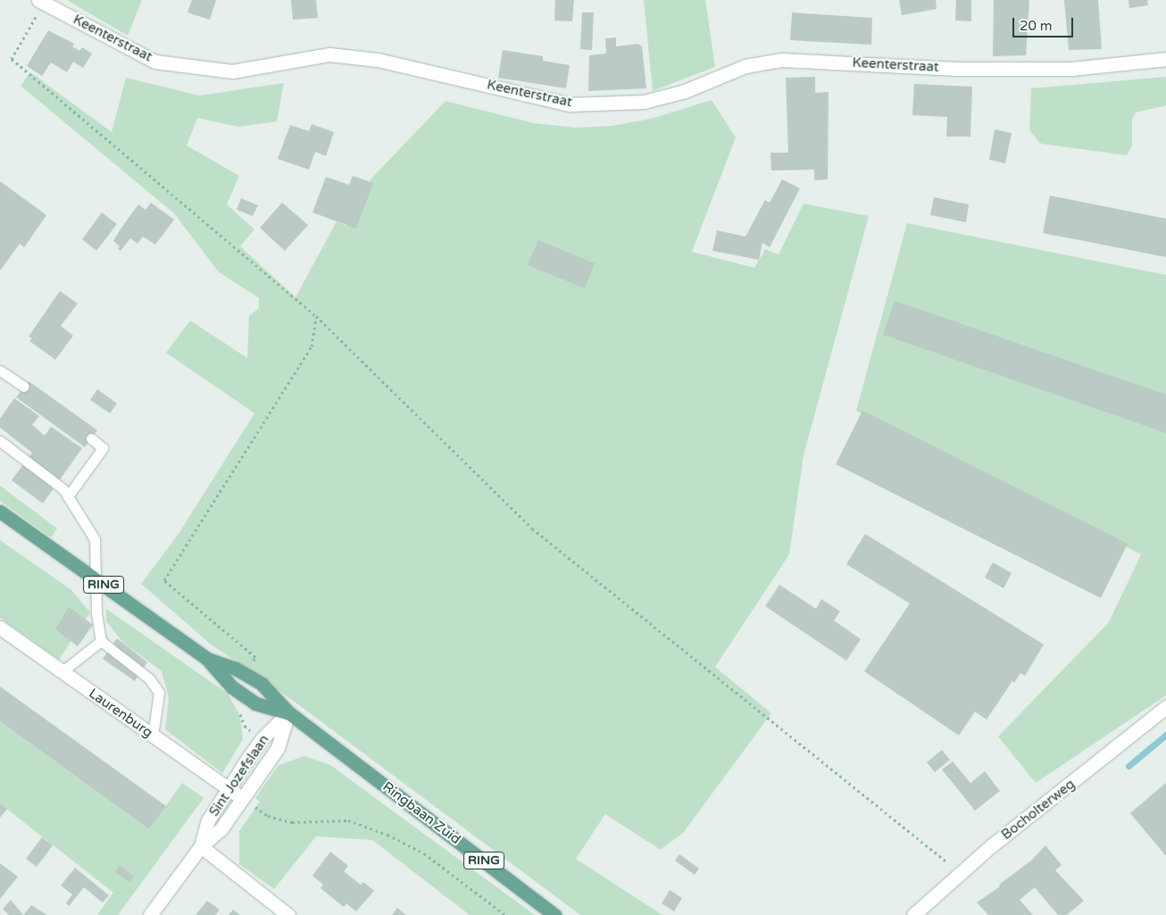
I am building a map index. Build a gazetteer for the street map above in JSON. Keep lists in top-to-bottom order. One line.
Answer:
{"streets":{"main road":["RING","Ringbaan Zuid"],"street":["Keenterstraat","Laurenburg","Sint Jozefslaan","Bocholterweg"]},"crossings":[["Laurenburg","Sint Jozefslaan"],["Sint Jozefslaan","Ringbaan Zuid"]],"scale_bar":"20 m"}
